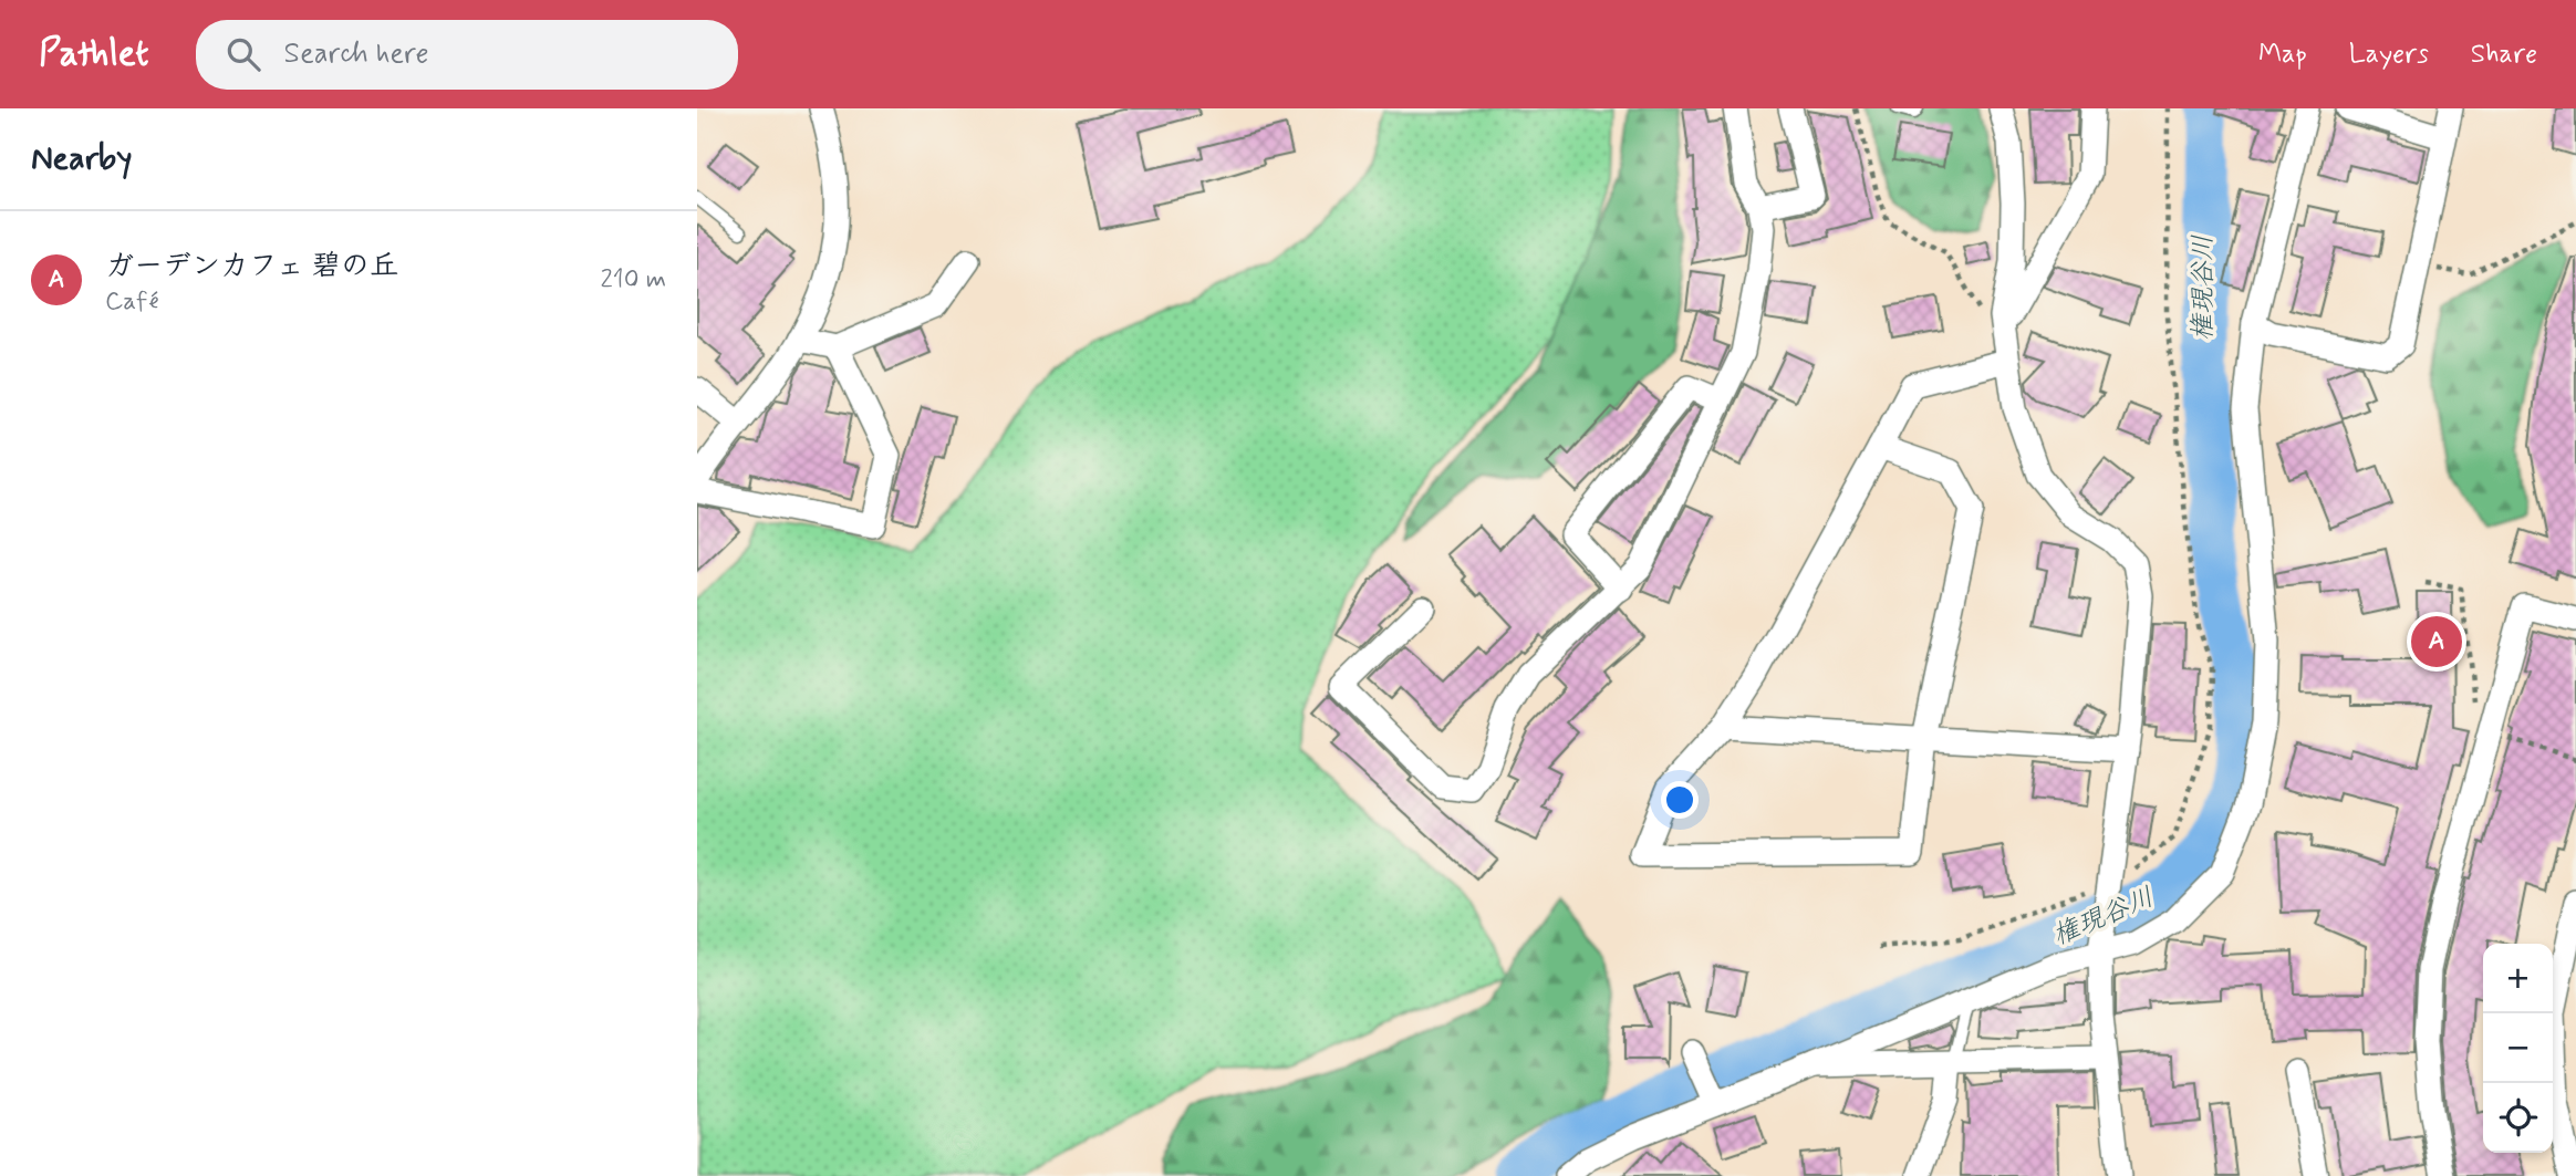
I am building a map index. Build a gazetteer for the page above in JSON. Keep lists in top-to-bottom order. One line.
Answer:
{"water":["権現谷川"],"page":{"header":"Pathlet","search":"Search here","nav":["Map","Layers","Share"],"heading":"Nearby","list":[{"mark":"A","name":"ガーデンカフェ 碧の丘","note":"Café","value":"210 m"}],"pins":"A","map_buttons":["+","−"]}}
